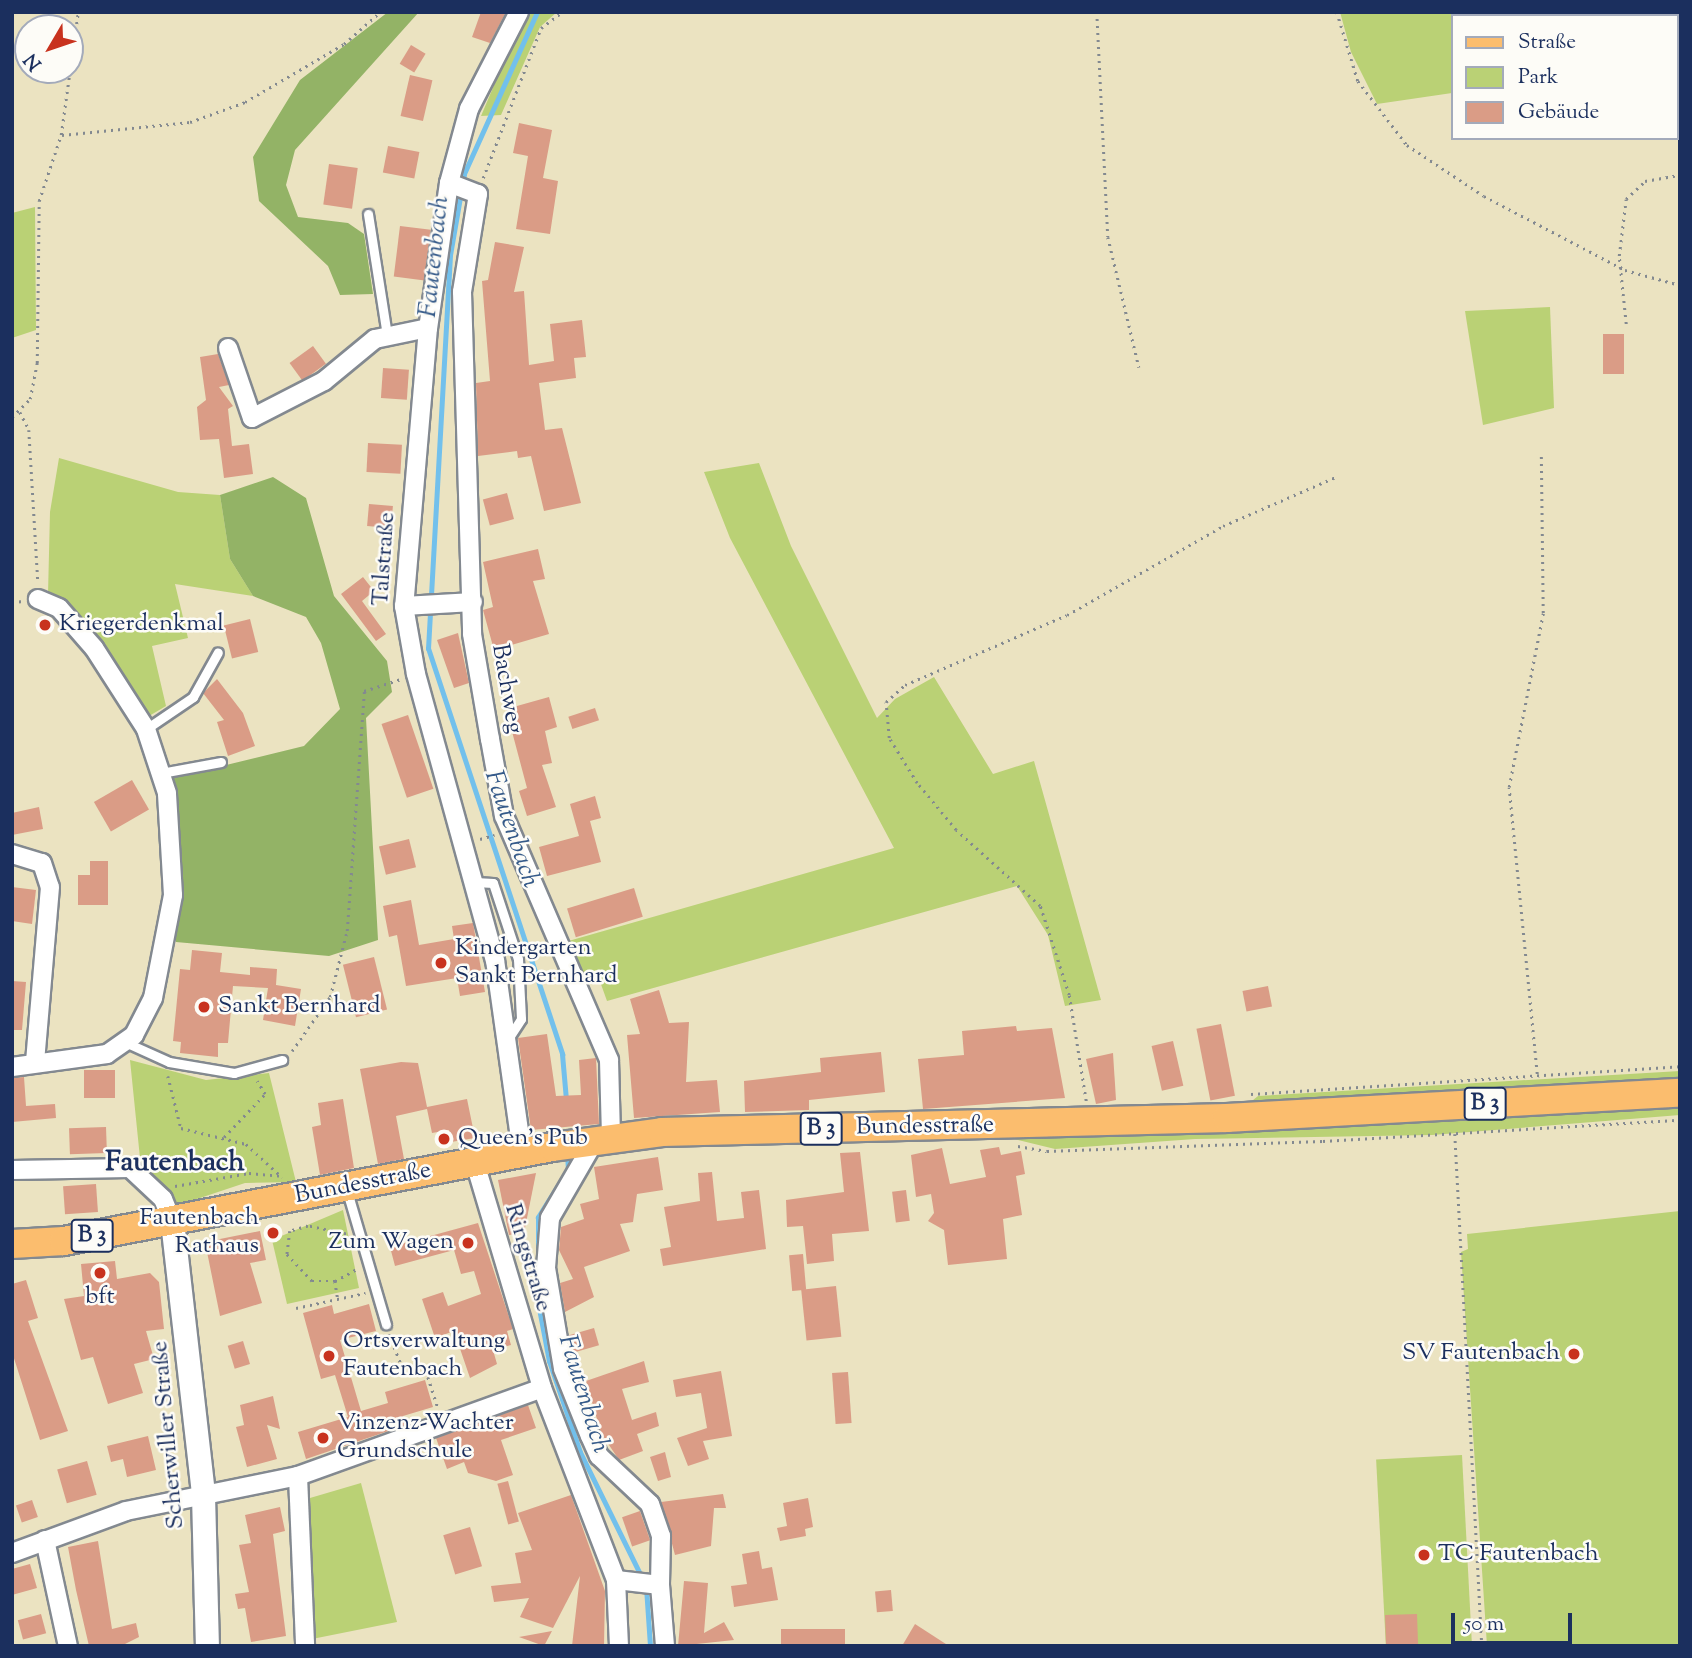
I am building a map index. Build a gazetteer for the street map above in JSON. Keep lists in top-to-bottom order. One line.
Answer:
{"streets":{"main road":["B 3","Bundesstraße"],"street":["Talstraße","Bachweg","Ringstraße","Scherwiller Straße"]},"crossings":[["Talstraße","Bundesstraße"],["Bachweg","Bundesstraße"],["Bundesstraße","Ringstraße"],["Bundesstraße","Scherwiller Straße"]],"districts":["Fautenbach"],"water":["Fautenbach"],"places":["Kriegerdenkmal","Kindergarten Sankt Bernhard","Sankt Bernhard","Queen's Pub","Fautenbach Rathaus","Zum Wagen","bft","SV Fautenbach","Ortsverwaltung Fautenbach","Vinzenz-Wachter Grundschule","TC Fautenbach"],"legend":["Straße","Park","Gebäude"],"scale_bar":"50 m","north":"bottom left"}
